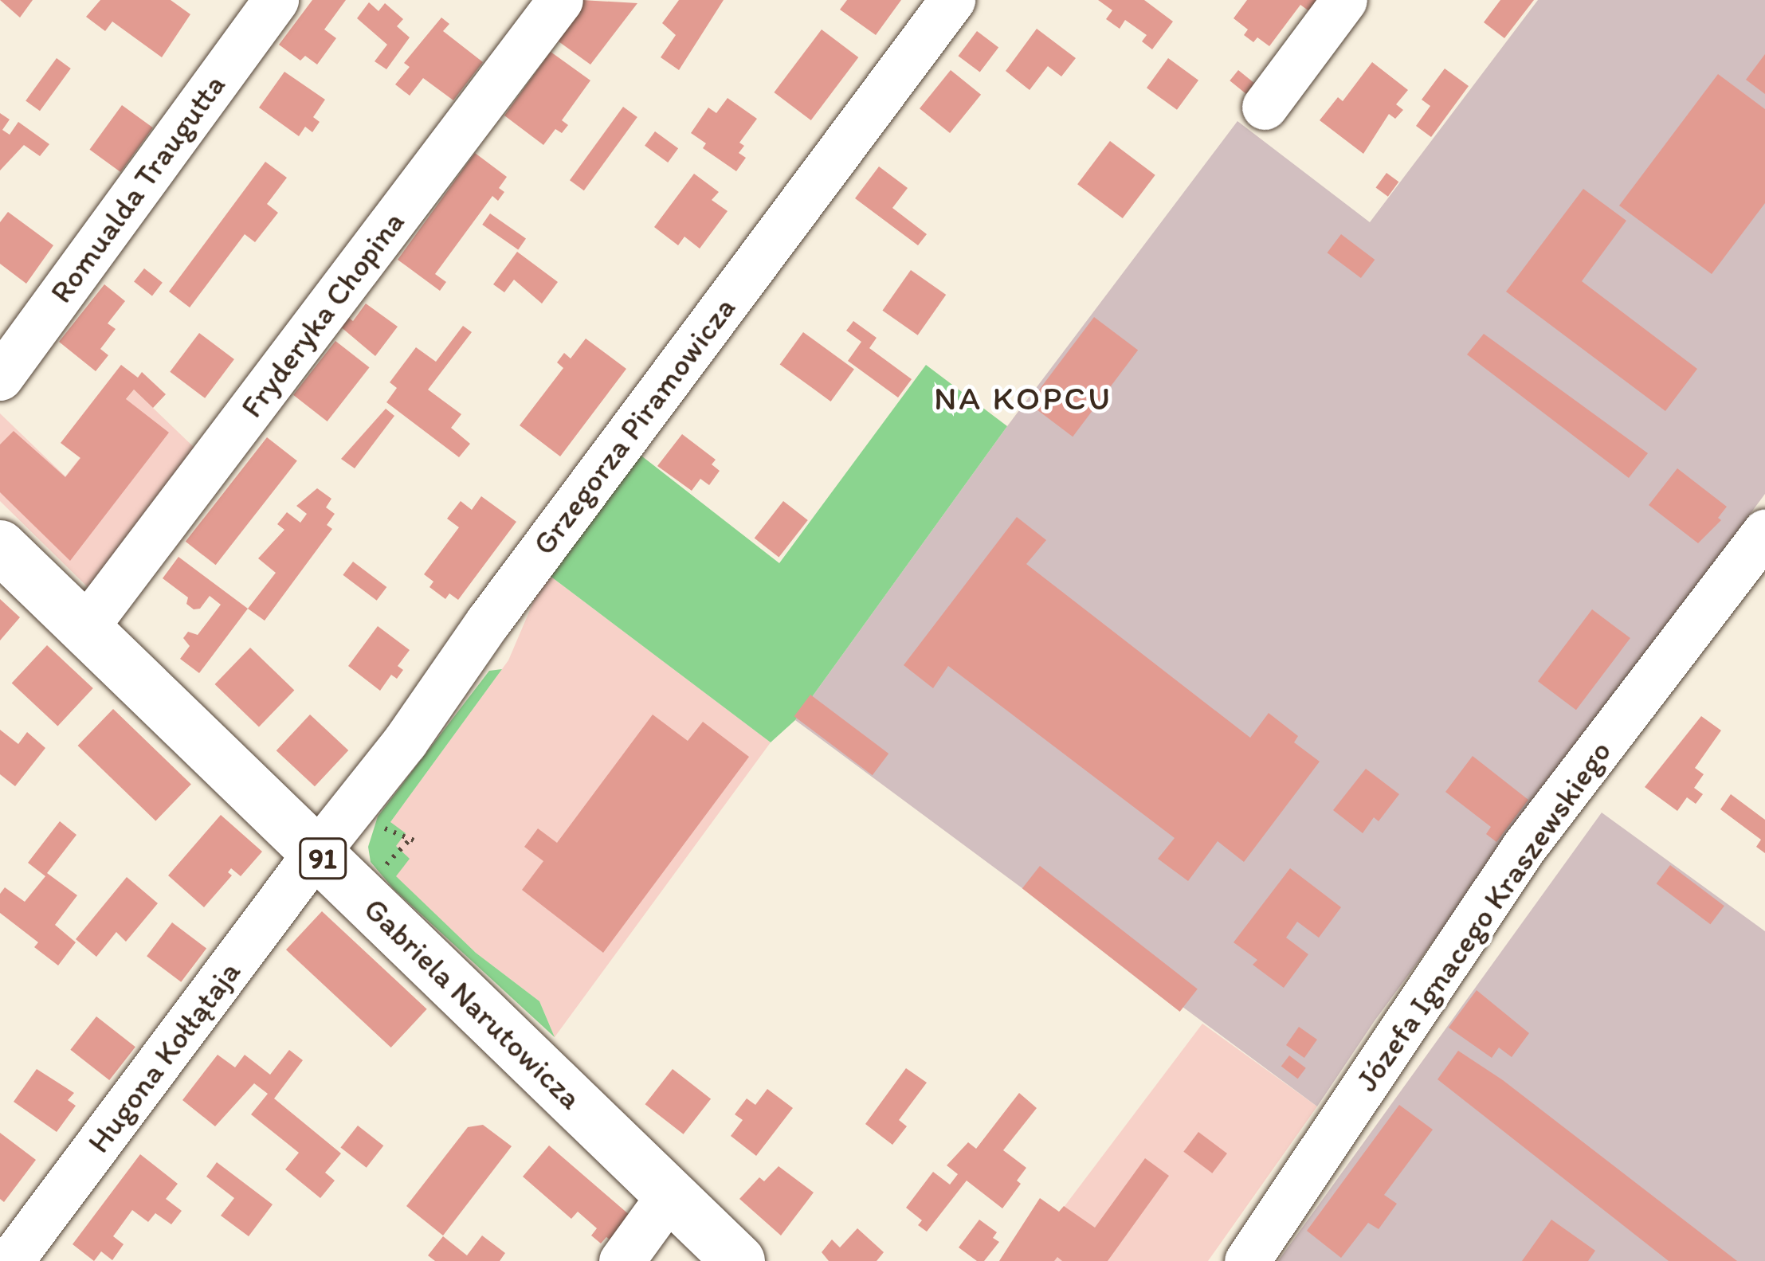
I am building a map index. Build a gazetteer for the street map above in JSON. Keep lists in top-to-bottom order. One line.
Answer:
{"streets":{"main road":["91","Gabriela Narutowicza"],"street":["Romualda Traugutta","Fryderyka Chopina","Grzegorza Piramowicza","Józefa Ignacego Kraszewskiego","Hugona Kołłątaja"]},"crossings":[["Fryderyka Chopina","Gabriela Narutowicza"],["Grzegorza Piramowicza","Gabriela Narutowicza"],["Grzegorza Piramowicza","Hugona Kołłątaja"],["Gabriela Narutowicza","Hugona Kołłątaja"]],"districts":["NA KOPCU"]}
